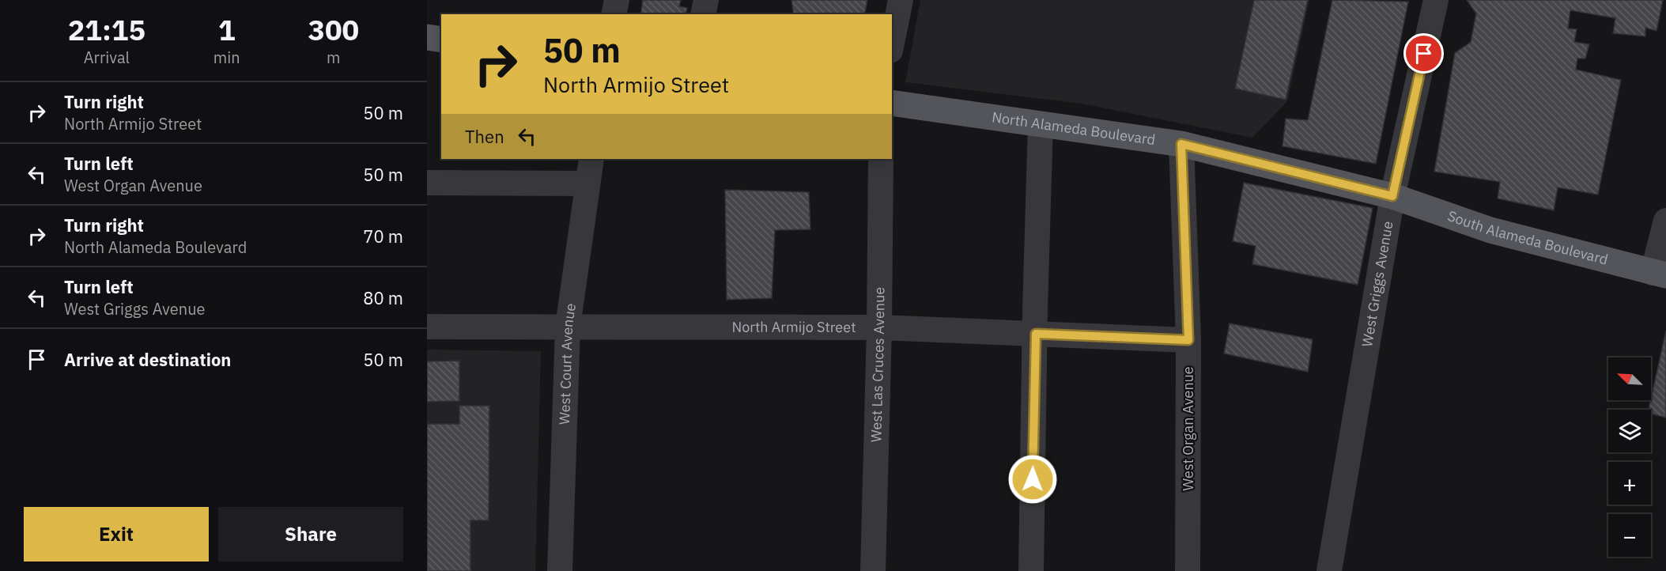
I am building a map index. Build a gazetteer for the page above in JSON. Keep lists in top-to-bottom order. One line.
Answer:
{"streets":{"main road":["North Alameda Boulevard","South Alameda Boulevard"],"street":["West Griggs Avenue","North Armijo Street","West Court Avenue","West Las Cruces Avenue","West Organ Avenue"]},"crossings":[["North Alameda Boulevard","South Alameda Boulevard"],["North Alameda Boulevard","West Griggs Avenue"],["North Alameda Boulevard","West Organ Avenue"],["South Alameda Boulevard","West Griggs Avenue"],["North Armijo Street","West Court Avenue"],["North Armijo Street","West Las Cruces Avenue"],["North Armijo Street","West Organ Avenue"]],"north":"top left","page":{"eta":["21:15","Arrival","1","min","300","m"],"turn":["50 m","North Armijo Street"],"list":[{"name":"Turn right","note":"North Armijo Street","value":"50 m"},{"name":"Turn left","note":"West Organ Avenue","value":"50 m"},{"name":"Turn right","note":"North Alameda Boulevard","value":"70 m"},{"name":"Turn left","note":"West Griggs Avenue","value":"80 m"},{"name":"Arrive at destination","value":"50 m"}],"then":"Then","map_buttons":["+","−"],"buttons":["Exit","Share"]}}
